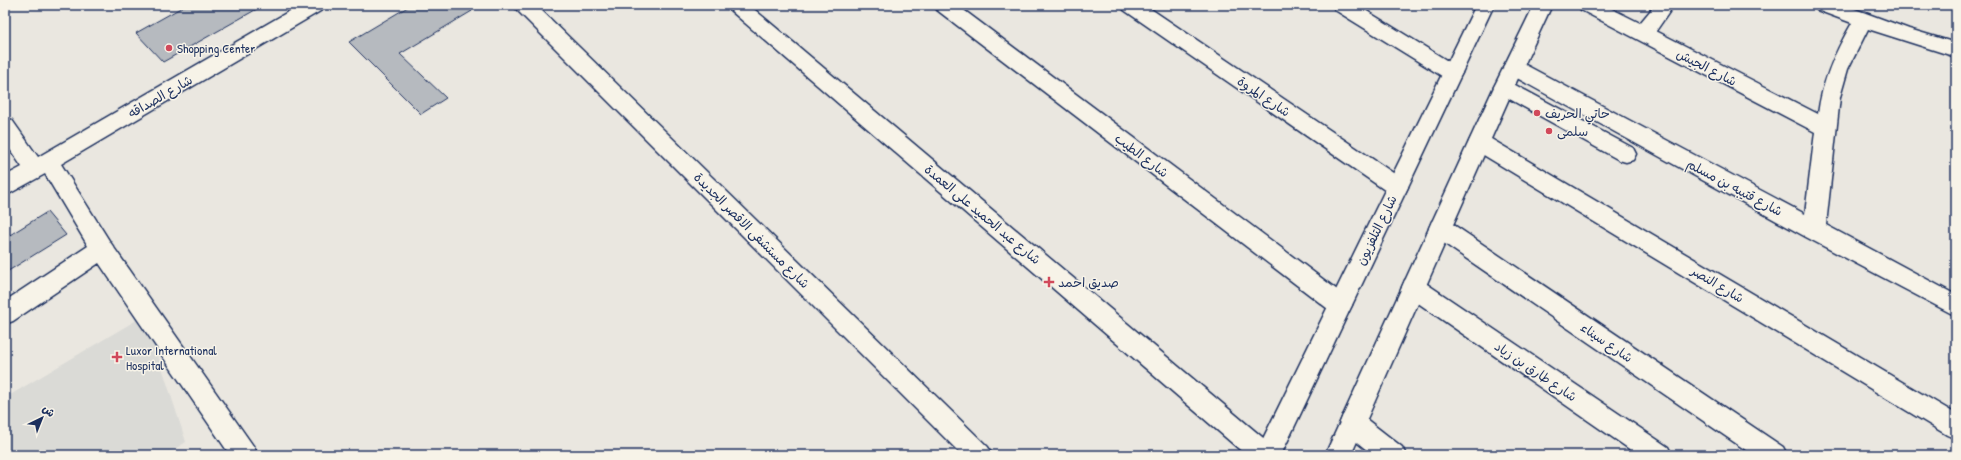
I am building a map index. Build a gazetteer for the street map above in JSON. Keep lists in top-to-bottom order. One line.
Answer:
{"streets":{"street":["شارع الجيش","شارع الصداقه","شارع المروة","شارع الطيب","شارع قتيبه بن مسلم","شارع عبد الحميد على العمدة","شارع مستشفى الاقصر الجديدة","شارع التلفزيون","شارع النصر","شارع سيناء","شارع طارق بن زياد"]},"crossings":[["شارع المروة","شارع التلفزيون"],["شارع الطيب","شارع التلفزيون"],["شارع عبد الحميد على العمدة","شارع التلفزيون"]],"places":{"other":["Shopping Center","حاتي الحريف","سلمى"],"health":["صديق احمد","Luxor International Hospital"]},"north":"top right"}
